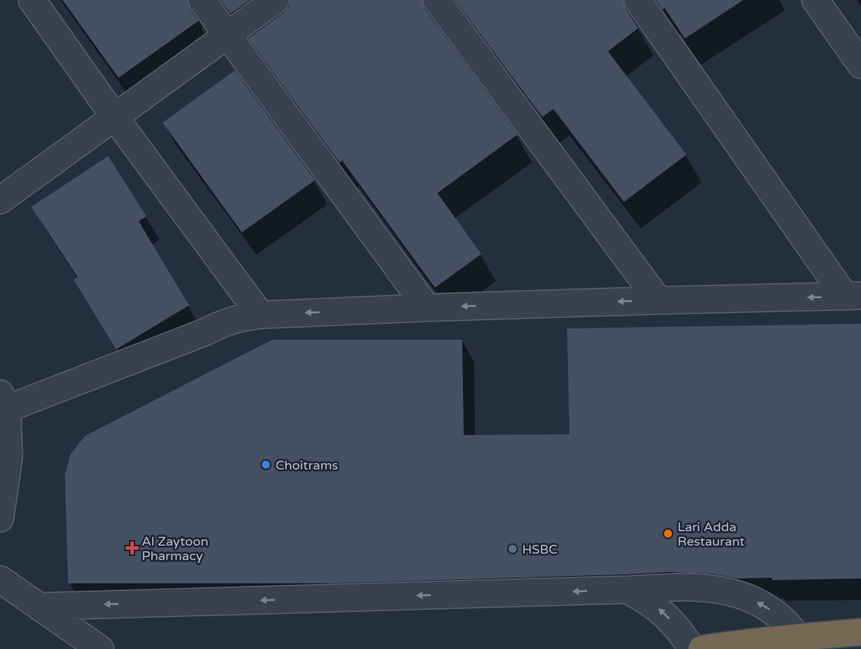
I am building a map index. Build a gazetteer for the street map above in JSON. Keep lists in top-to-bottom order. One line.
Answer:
{"places":{"other":["Choitrams","Lari Adda Restaurant","HSBC"],"health":["Al Zaytoon Pharmacy"]}}
